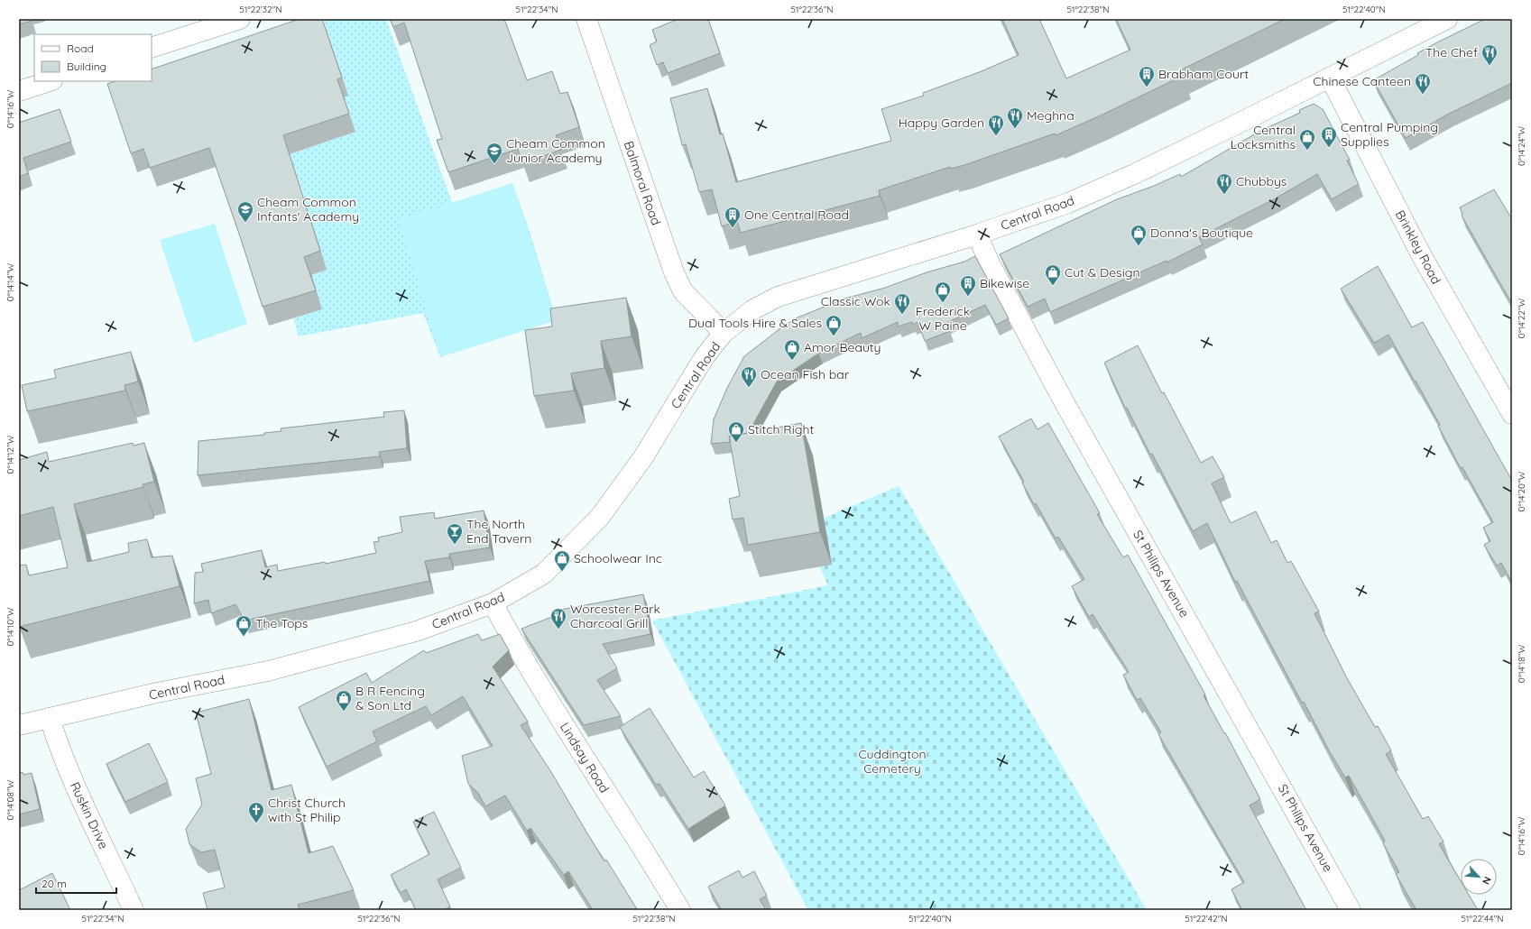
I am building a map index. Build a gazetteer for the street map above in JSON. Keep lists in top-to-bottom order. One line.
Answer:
{"streets":{"street":["Balmoral Road","Central Road","Brinkley Road","St Philips Avenue","Lindsay Road","Ruskin Drive"]},"crossings":[["Balmoral Road","Central Road"],["Central Road","Brinkley Road"],["Central Road","St Philips Avenue"],["Central Road","Lindsay Road"],["Central Road","Ruskin Drive"]],"parks":["Cuddington Cemetery"],"places":{"restaurant":["The Chef","Chinese Canteen","Meghna","Happy Garden","Chubbys","Classic Wok","Ocean Fish bar","Worcester Park Charcoal Grill"],"building":["Brabham Court","Central Pumping Supplies","One Central Road","Bikewise"],"shop":["Central Locksmiths","Donna's Boutique","Cut & Design","Frederick W Paine","Dual Tools Hire & Sales","Amor Beauty","Stitch Right","Schoolwear Inc","The Tops","B R Fencing & Son Ltd"],"school or university":["Cheam Common Junior Academy","Cheam Common Infants' Academy"],"bar":["The North End Tavern"],"church":["Christ Church with St Philip"]},"legend":["Road","Building"],"scale_bar":"20 m","north":"bottom right","coordinates":["51°22'32\"N","51°22'34\"N","51°22'36\"N","51°22'38\"N","51°22'40\"N","0°14'16\"W","0°14'24\"W","0°14'14\"W","0°14'22\"W","0°14'12\"W","0°14'20\"W","0°14'10\"W","0°14'18\"W","0°14'08\"W","51°22'42\"N","51°22'44\"N"]}
